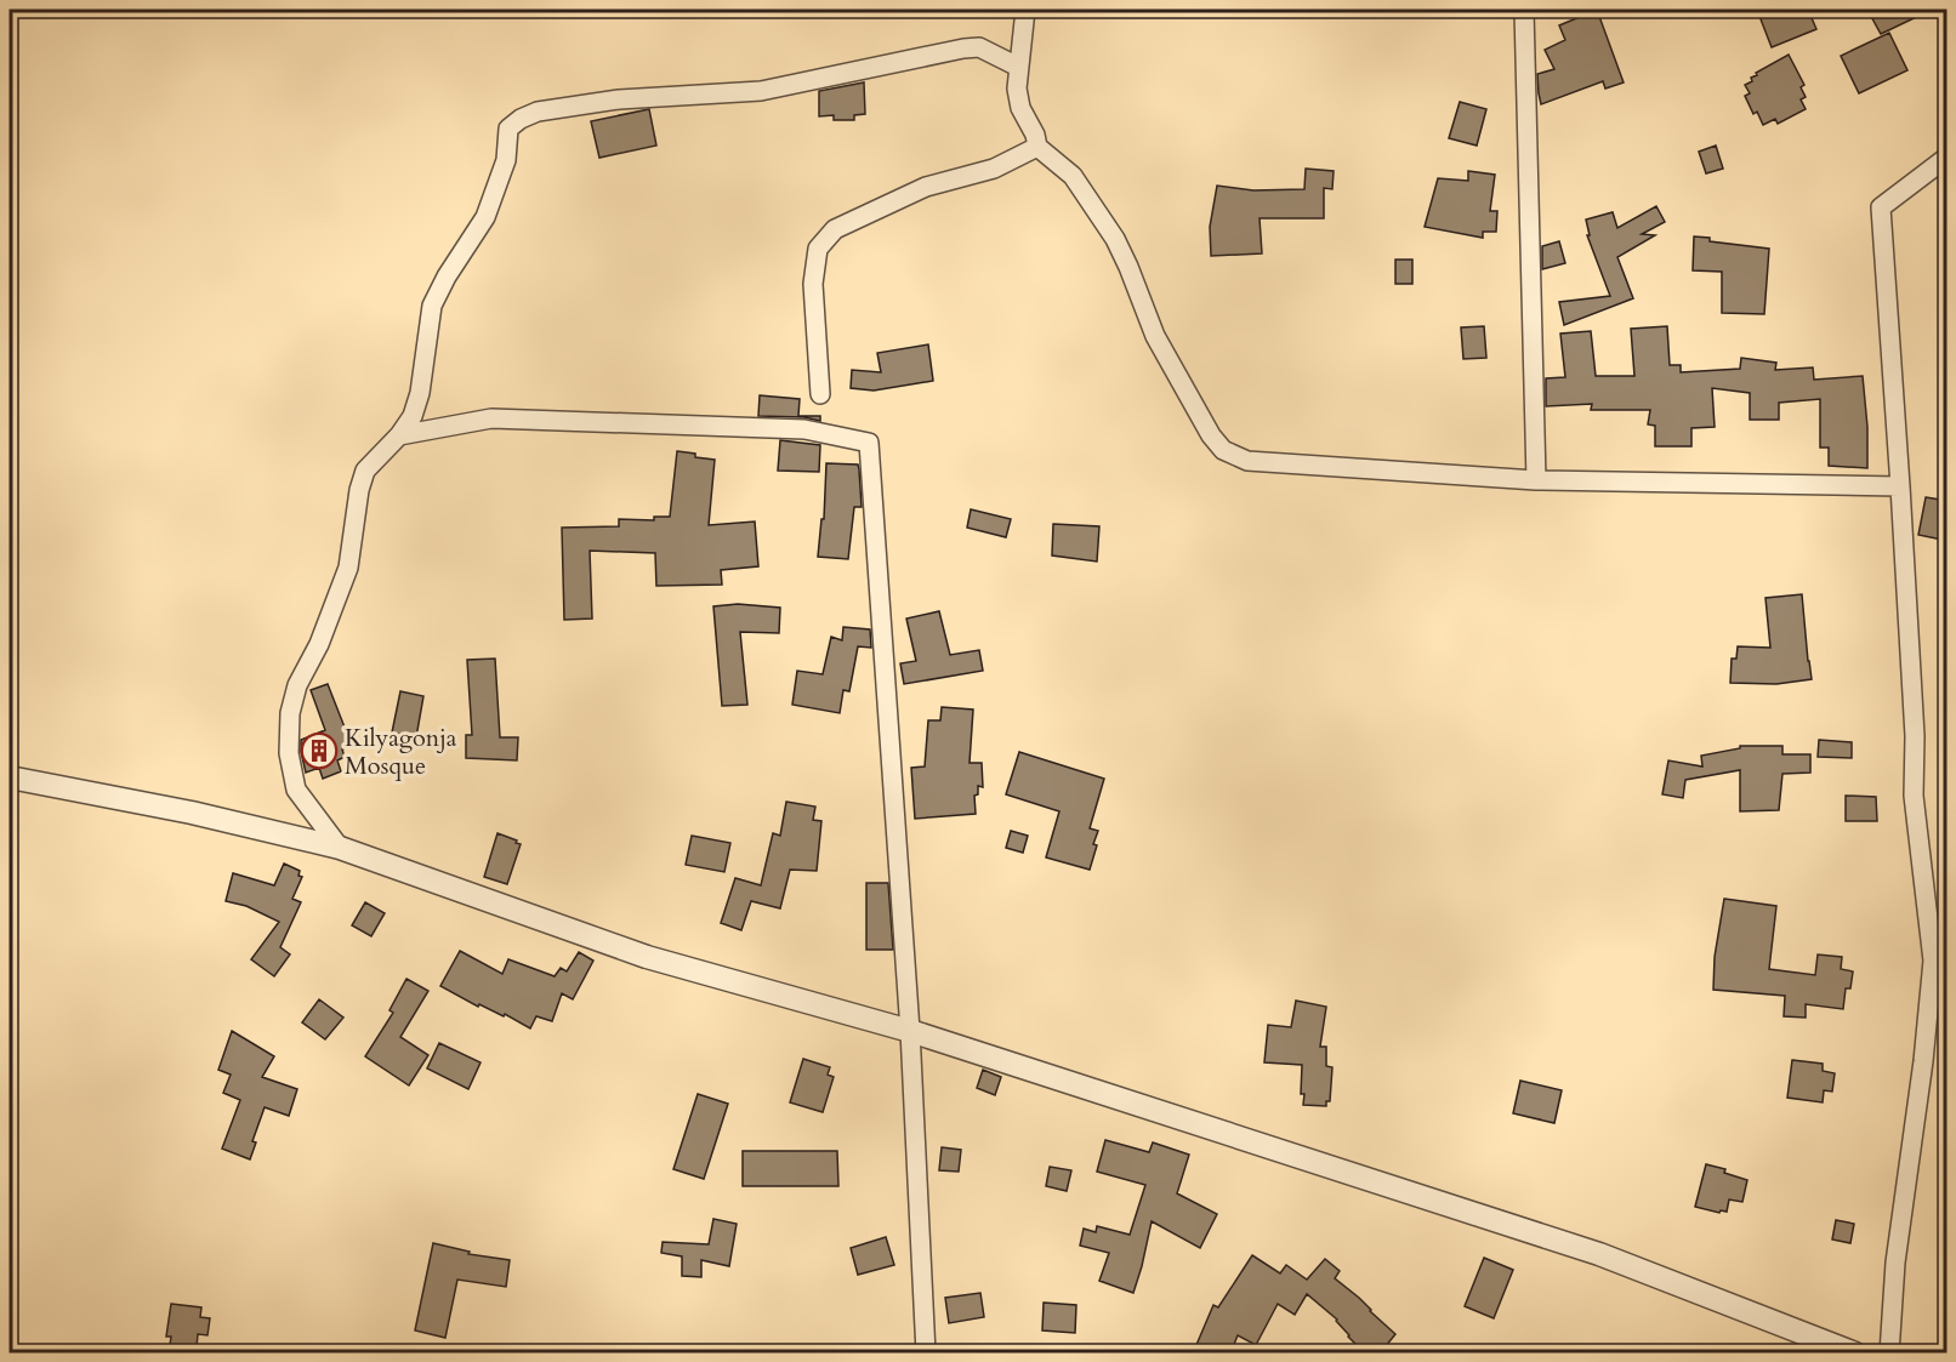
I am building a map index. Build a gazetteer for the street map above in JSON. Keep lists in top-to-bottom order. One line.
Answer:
{"places":{"building":["Kilyagonja Mosque"]}}
